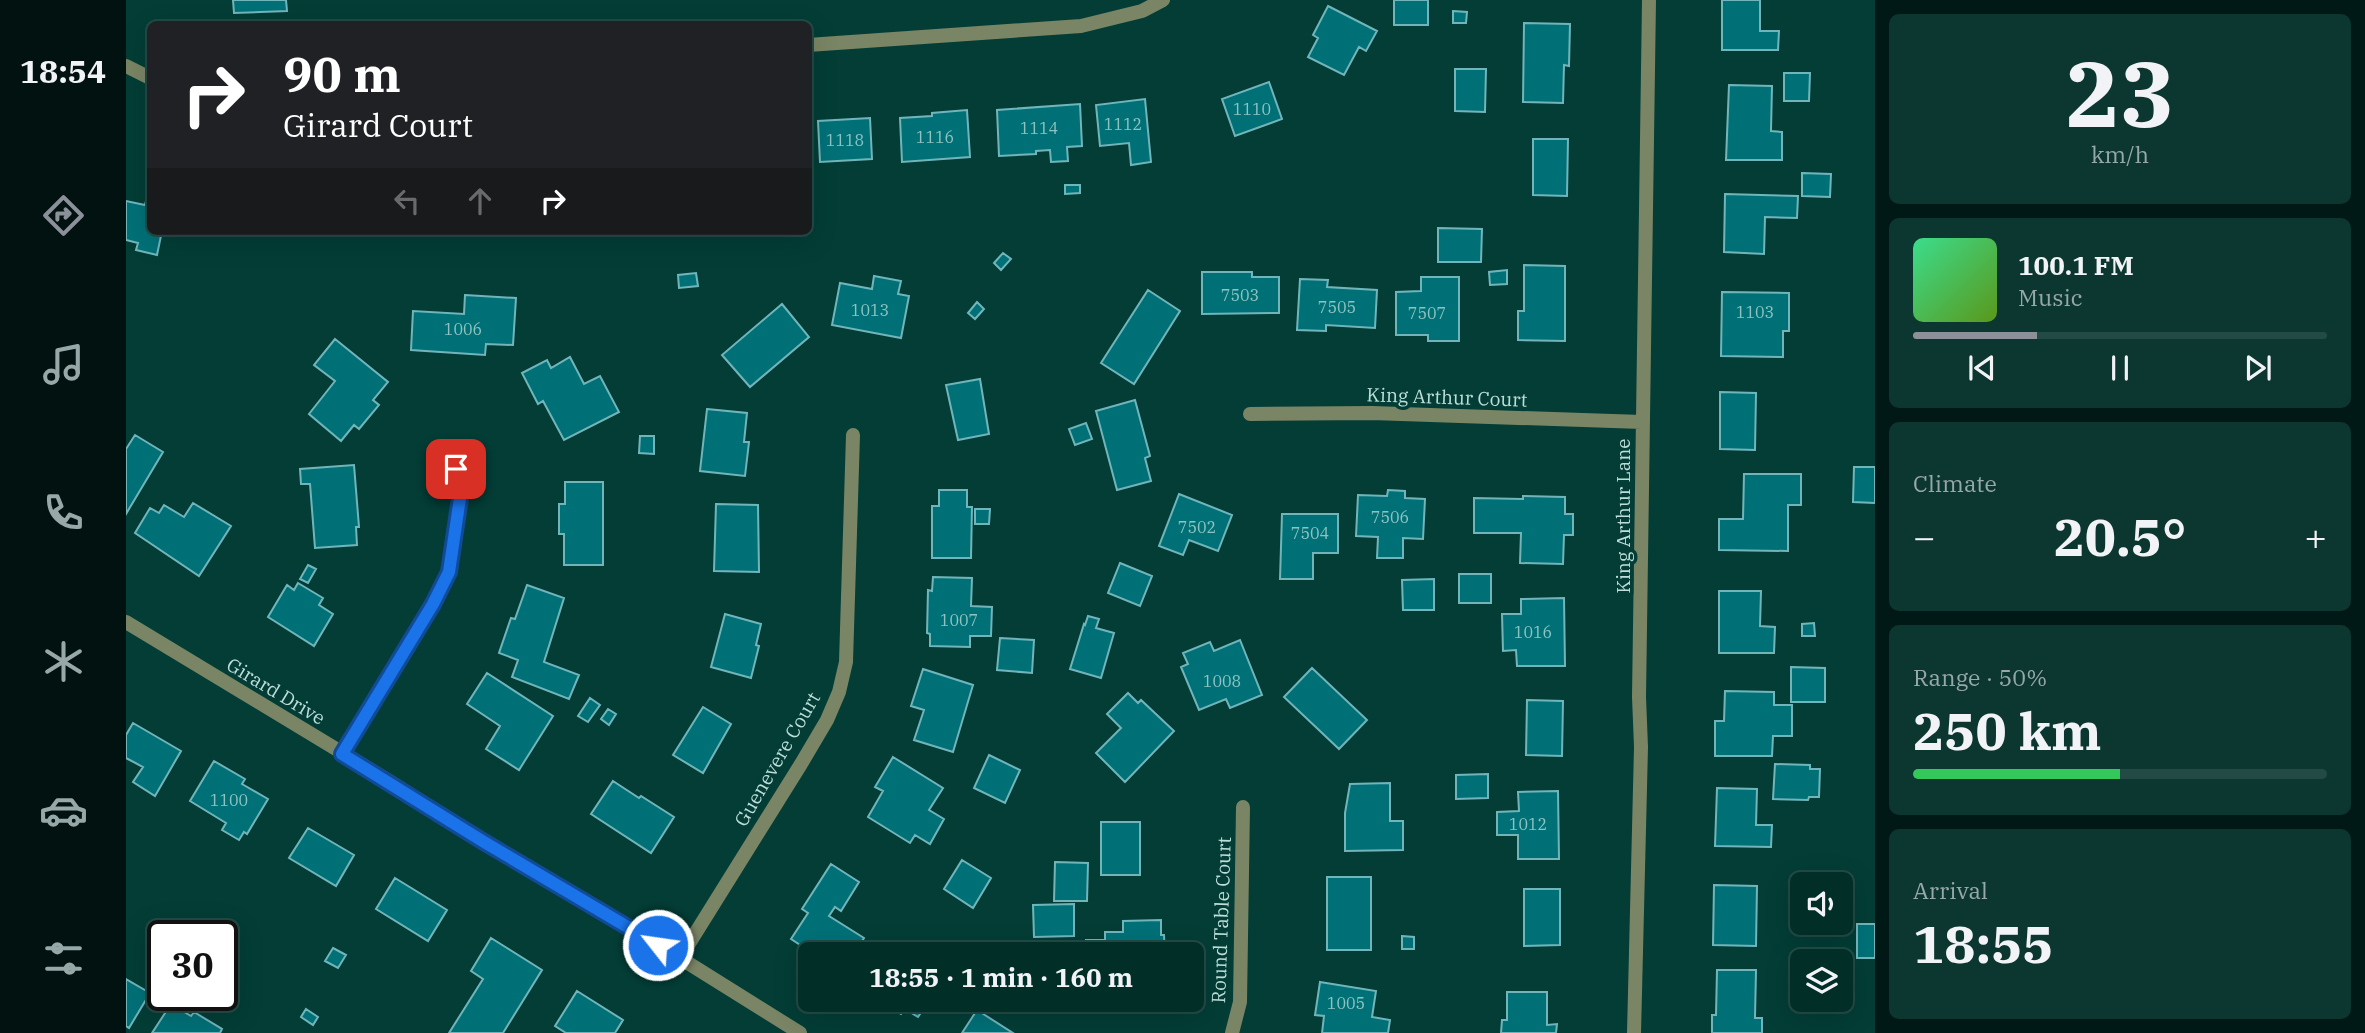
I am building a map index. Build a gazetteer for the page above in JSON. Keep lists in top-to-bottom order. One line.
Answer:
{"streets":{"street":["King Arthur Court","King Arthur Lane","Girard Drive","Guenevere Court","Round Table Court"]},"crossings":[["King Arthur Court","King Arthur Lane"],["Girard Drive","Guenevere Court"]],"house_numbers":["1110","1112","1114","1116","1118","7503","7505","1013","1103","7507","1006","7506","7502","7504","1007","1016","1008","1100","1012","1005"],"page":{"tabs":"18:54","tile":[["23","km/h"],"Climate",["Range · 50%","250 km"],["Arrival","18:55"]],"turn":["90 m","Girard Court"],"song":["100.1 FM","Music"],"heat":["−","20.5°","+"],"limit":"30","trip":"18:55 · 1 min · 160 m"}}
